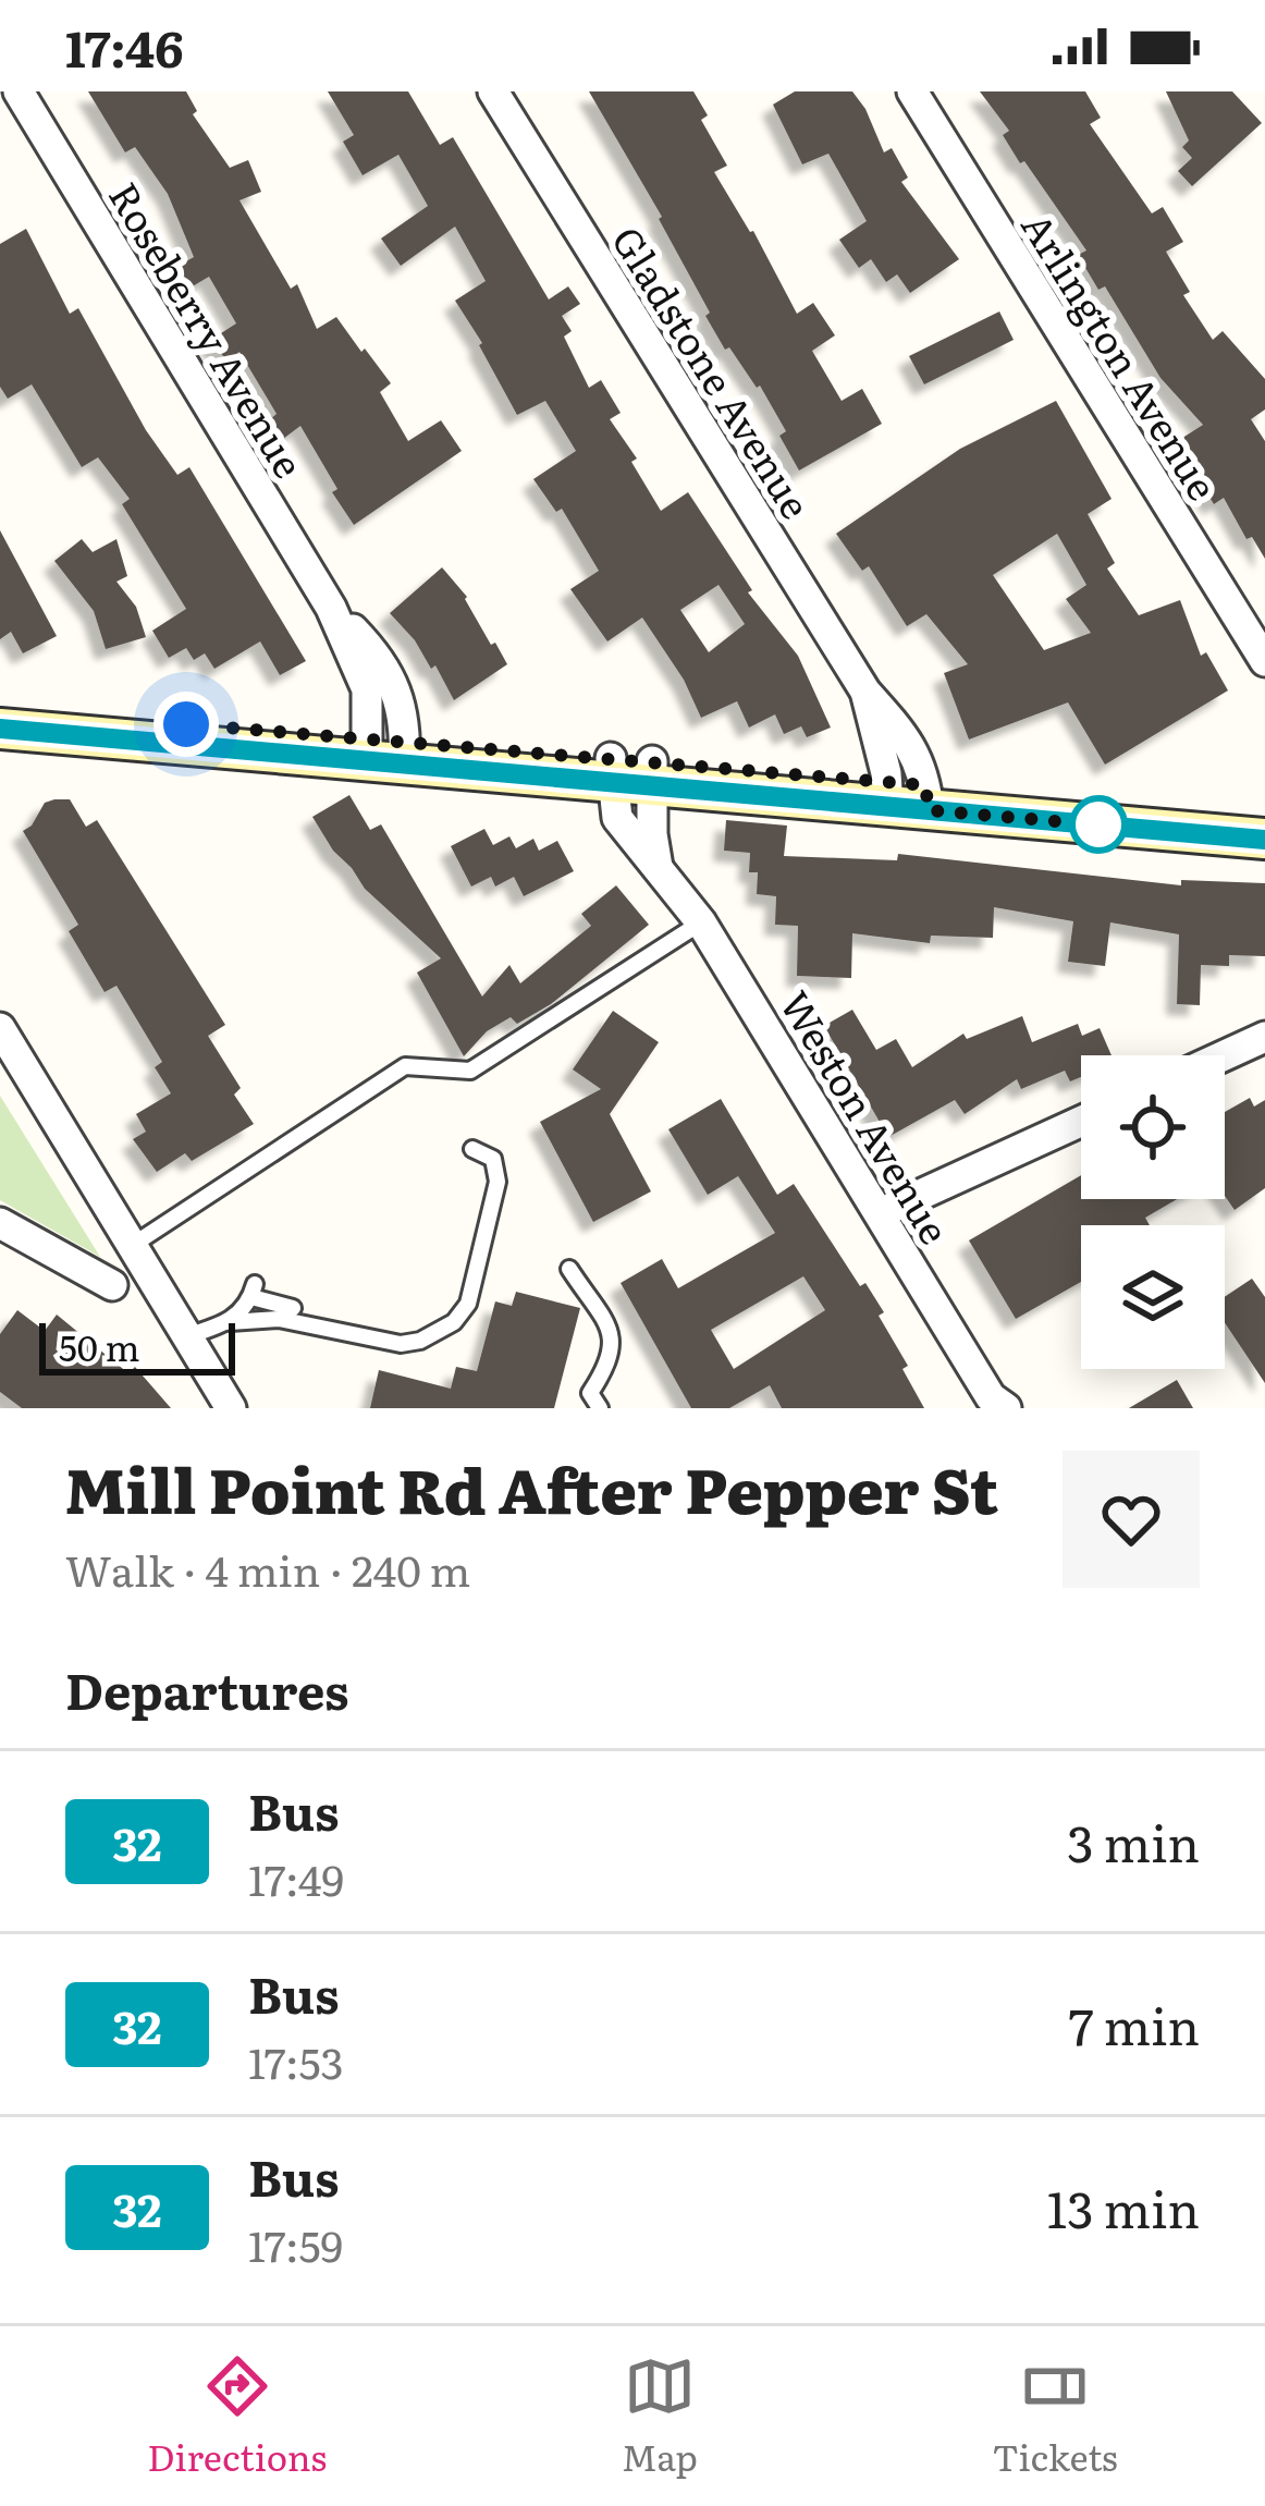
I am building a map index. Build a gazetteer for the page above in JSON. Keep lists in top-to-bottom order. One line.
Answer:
{"streets":{"street":["Roseberry Avenue","Arlington Avenue","Gladstone Avenue","Weston Avenue"]},"lines":["bus line 32"],"scale_bar":"50 m","page":{"status":"17:46","scale":"50 m","heading":[["Mill Point Rd After Pepper St","Walk · 4 min · 240 m"],"Departures"],"list":[{"mark":"32","name":"Bus","note":"17:49","value":"3 min"},{"mark":"32","name":"Bus","note":"17:53","value":"7 min"},{"mark":"32","name":"Bus","note":"17:59","value":"13 min"}],"tabs":["Directions","Map","Tickets"]}}
